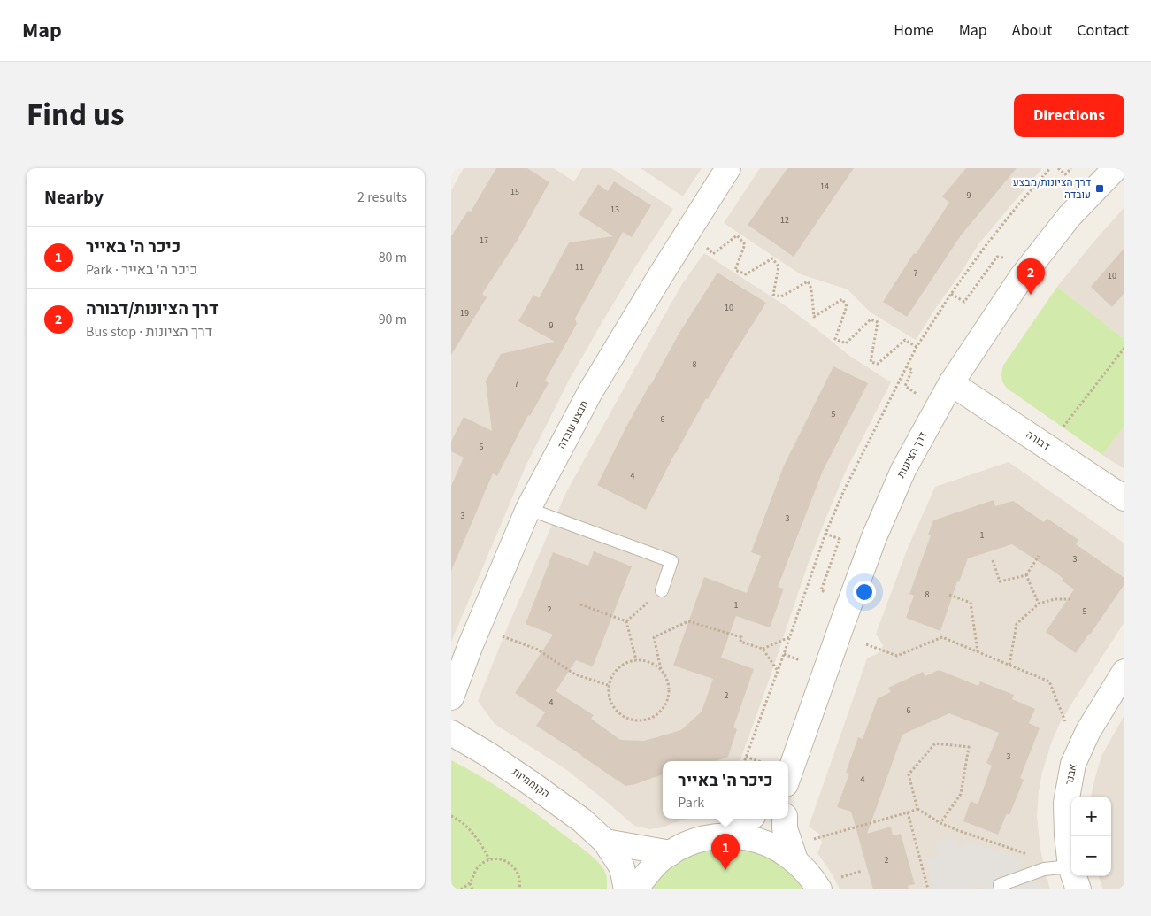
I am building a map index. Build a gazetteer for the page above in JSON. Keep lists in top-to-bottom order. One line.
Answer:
{"streets":{"street":["מבצע עובדה","דבורה","דרך הציונות","אבנר","הקוממיות"]},"crossings":[["דבורה","דרך הציונות"]],"places":{"transit":["דרך הציונות/מבצע עובדה"]},"house_numbers":["14","15","9","13","12","17","11","7","10","10","19","9","8","7","5","6","5","4","3","3","1","3","8","1","2","5","2","4","6","3","4","2"],"page":{"header":"Map","nav":["Home","Map","About","Contact"],"title":"Find us","buttons":"Directions","heading":["Nearby","2 results"],"list":[{"mark":"1","name":"כיכר ה' באייר","note":"Park · כיכר ה' באייר","value":"80 m"},{"mark":"2","name":"דרך הציונות/דבורה","note":"Bus stop · דרך הציונות","value":"90 m"}],"pins":["2","1"],"popup":["כיכר ה' באייר","Park"],"map_buttons":["+","−"]}}
